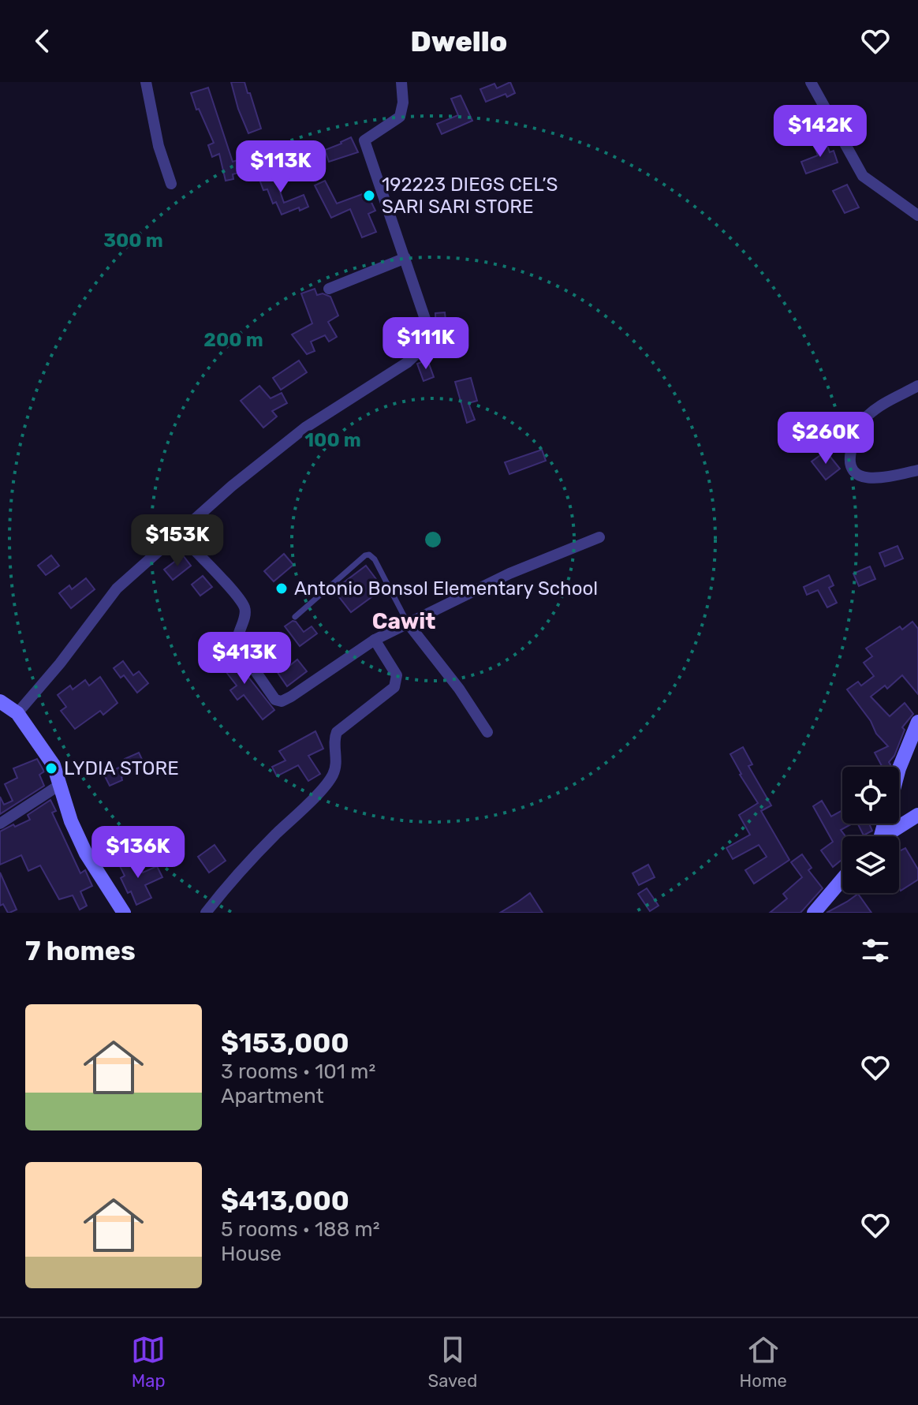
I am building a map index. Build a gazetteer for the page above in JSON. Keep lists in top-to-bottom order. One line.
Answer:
{"districts":["Cawit"],"places":["192223 DIEGS CEL’S SARI SARI STORE","Antonio Bonsol Elementary School","LYDIA STORE"],"page":{"header":"Dwello","price":["$142K","$113K","$111K","$260K","$153K","$413K","$136K"],"heading":"7 homes","list":[{"name":"$153,000","note":"3 rooms · 101 m² · Apartment"},{"name":"$413,000","note":"5 rooms · 188 m² · House"}],"tabs":["Map","Saved","Home"]},"rings":["300 m","200 m","100 m"]}
